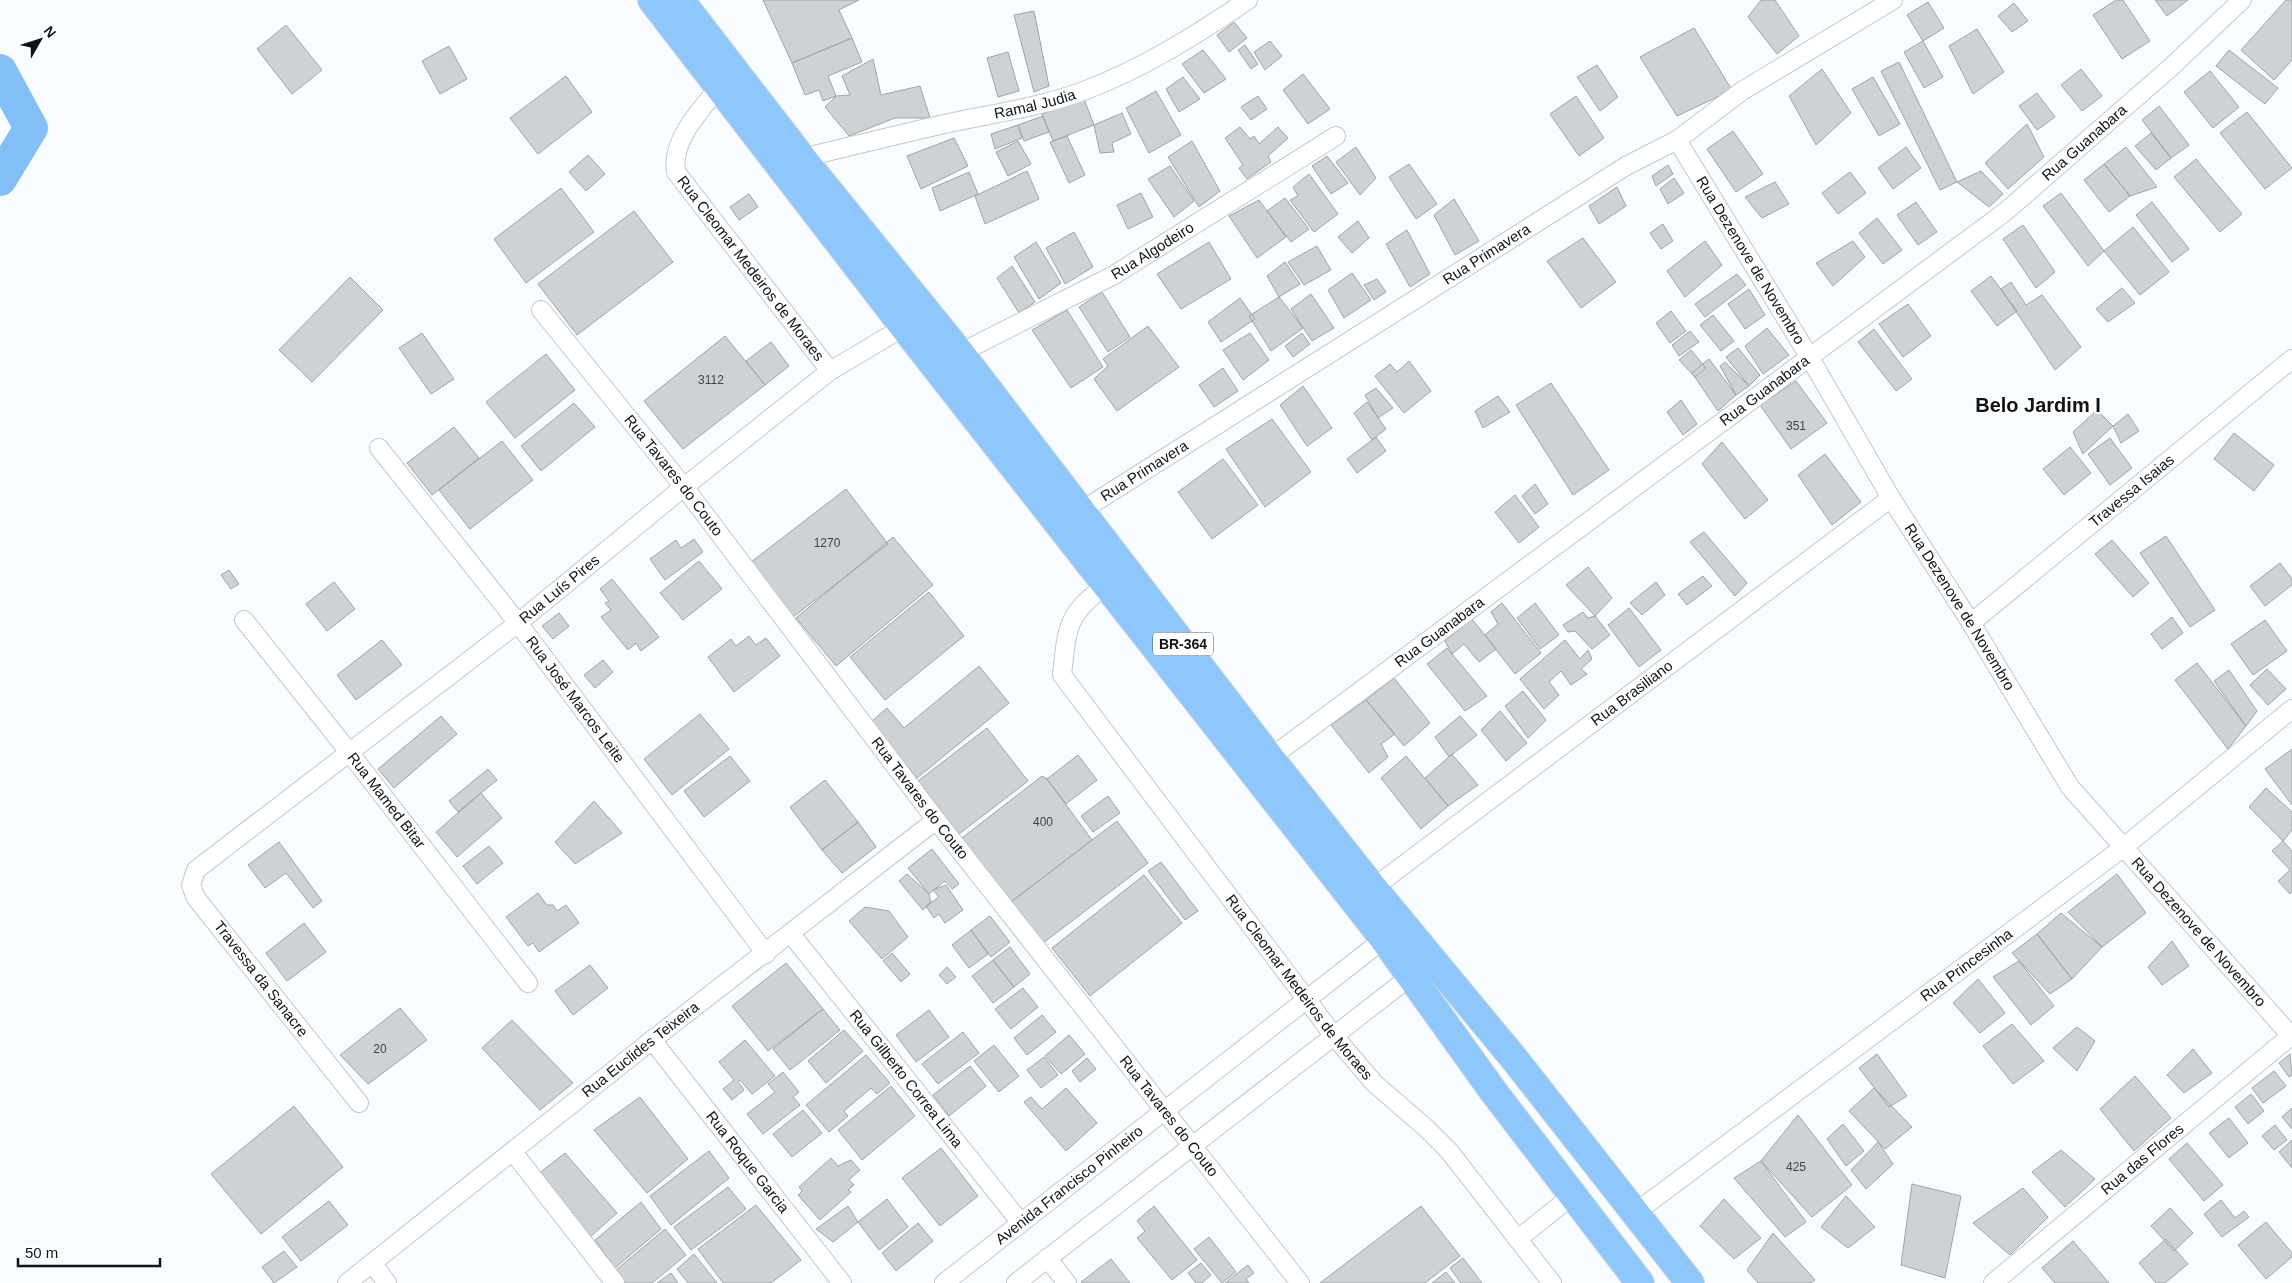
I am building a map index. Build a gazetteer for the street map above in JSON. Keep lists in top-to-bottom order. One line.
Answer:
{"streets":{"highway":["BR-364"],"street":["Ramal Judia","Rua Guanabara","Rua Algodeiro","Rua Primavera","Rua Dezenove de Novembro","Rua Cleomar Medeiros de Moraes","Rua Tavares do Couto","Travessa Isaias","Rua Luís Pires","Rua Brasiliano","Rua José Marcos Leite","Rua Mamed Bitar","Rua Princesinha","Travessa da Sanacre","Rua Euclides Teixeira","Rua Gilberto Correa Lima","Rua das Flores","Rua Roque Garcia","Avenida Francisco Pinheiro"]},"crossings":[["Ramal Judia","BR-364"],["Rua Guanabara","Rua Dezenove de Novembro"],["Rua Guanabara","BR-364"],["Rua Algodeiro","BR-364"],["Rua Primavera","Rua Dezenove de Novembro"],["Rua Primavera","BR-364"],["Rua Dezenove de Novembro","Travessa Isaias"],["Rua Dezenove de Novembro","Rua Brasiliano"],["Rua Dezenove de Novembro","Rua Princesinha"],["Rua Dezenove de Novembro","Rua das Flores"],["Rua Cleomar Medeiros de Moraes","Rua Luís Pires"],["Rua Cleomar Medeiros de Moraes","BR-364"],["Rua Cleomar Medeiros de Moraes","Avenida Francisco Pinheiro"],["Rua Tavares do Couto","Rua Luís Pires"],["Rua Tavares do Couto","Rua Euclides Teixeira"],["Rua Tavares do Couto","Avenida Francisco Pinheiro"],["Rua Luís Pires","BR-364"],["Rua Luís Pires","Rua José Marcos Leite"],["Rua Luís Pires","Rua Mamed Bitar"],["Rua Luís Pires","Travessa da Sanacre"],["BR-364","Rua Brasiliano"],["BR-364","Rua Princesinha"],["BR-364","Avenida Francisco Pinheiro"],["Rua José Marcos Leite","Rua Euclides Teixeira"],["Rua Euclides Teixeira","Rua Gilberto Correa Lima"],["Rua Euclides Teixeira","Rua Roque Garcia"],["Rua Gilberto Correa Lima","Avenida Francisco Pinheiro"]],"districts":["Belo Jardim I"],"house_numbers":["3112","351","1270","400","20","425"],"scale_bar":"50 m","north":"top right"}
